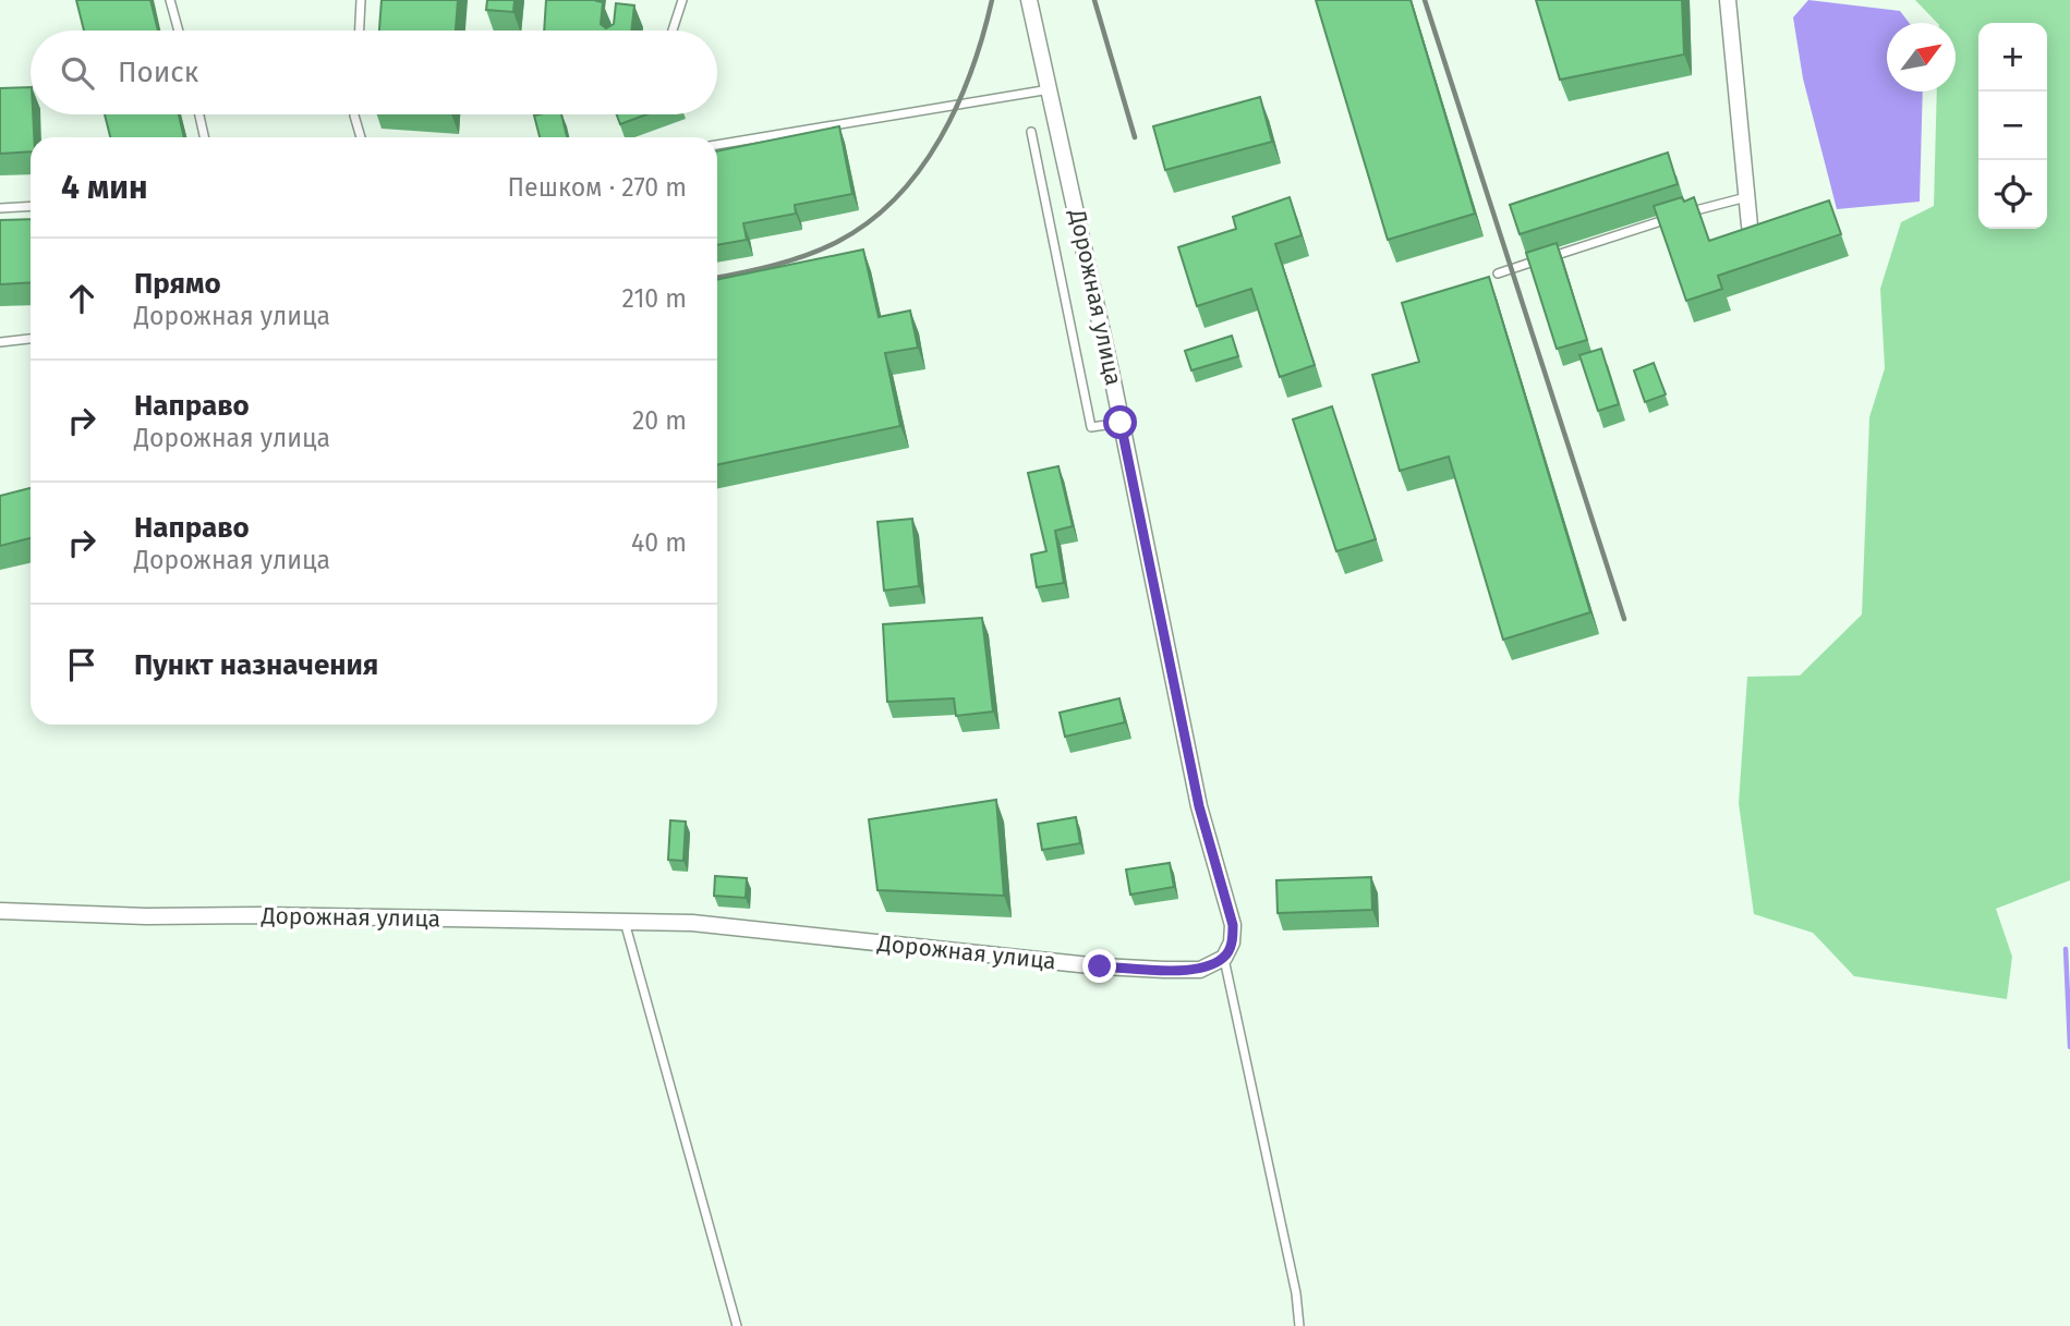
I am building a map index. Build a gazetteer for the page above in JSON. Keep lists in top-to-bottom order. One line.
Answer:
{"streets":{"street":["Дорожная улица"]},"north":"top right","page":{"map_buttons":["+","−"],"search":"Поиск","heading":["4 мин","Пешком · 270 m"],"list":[["Прямо","Дорожная улица","210 m"],["Направо","Дорожная улица","20 m"],["Направо","Дорожная улица","40 m"],"Пункт назначения"]}}
